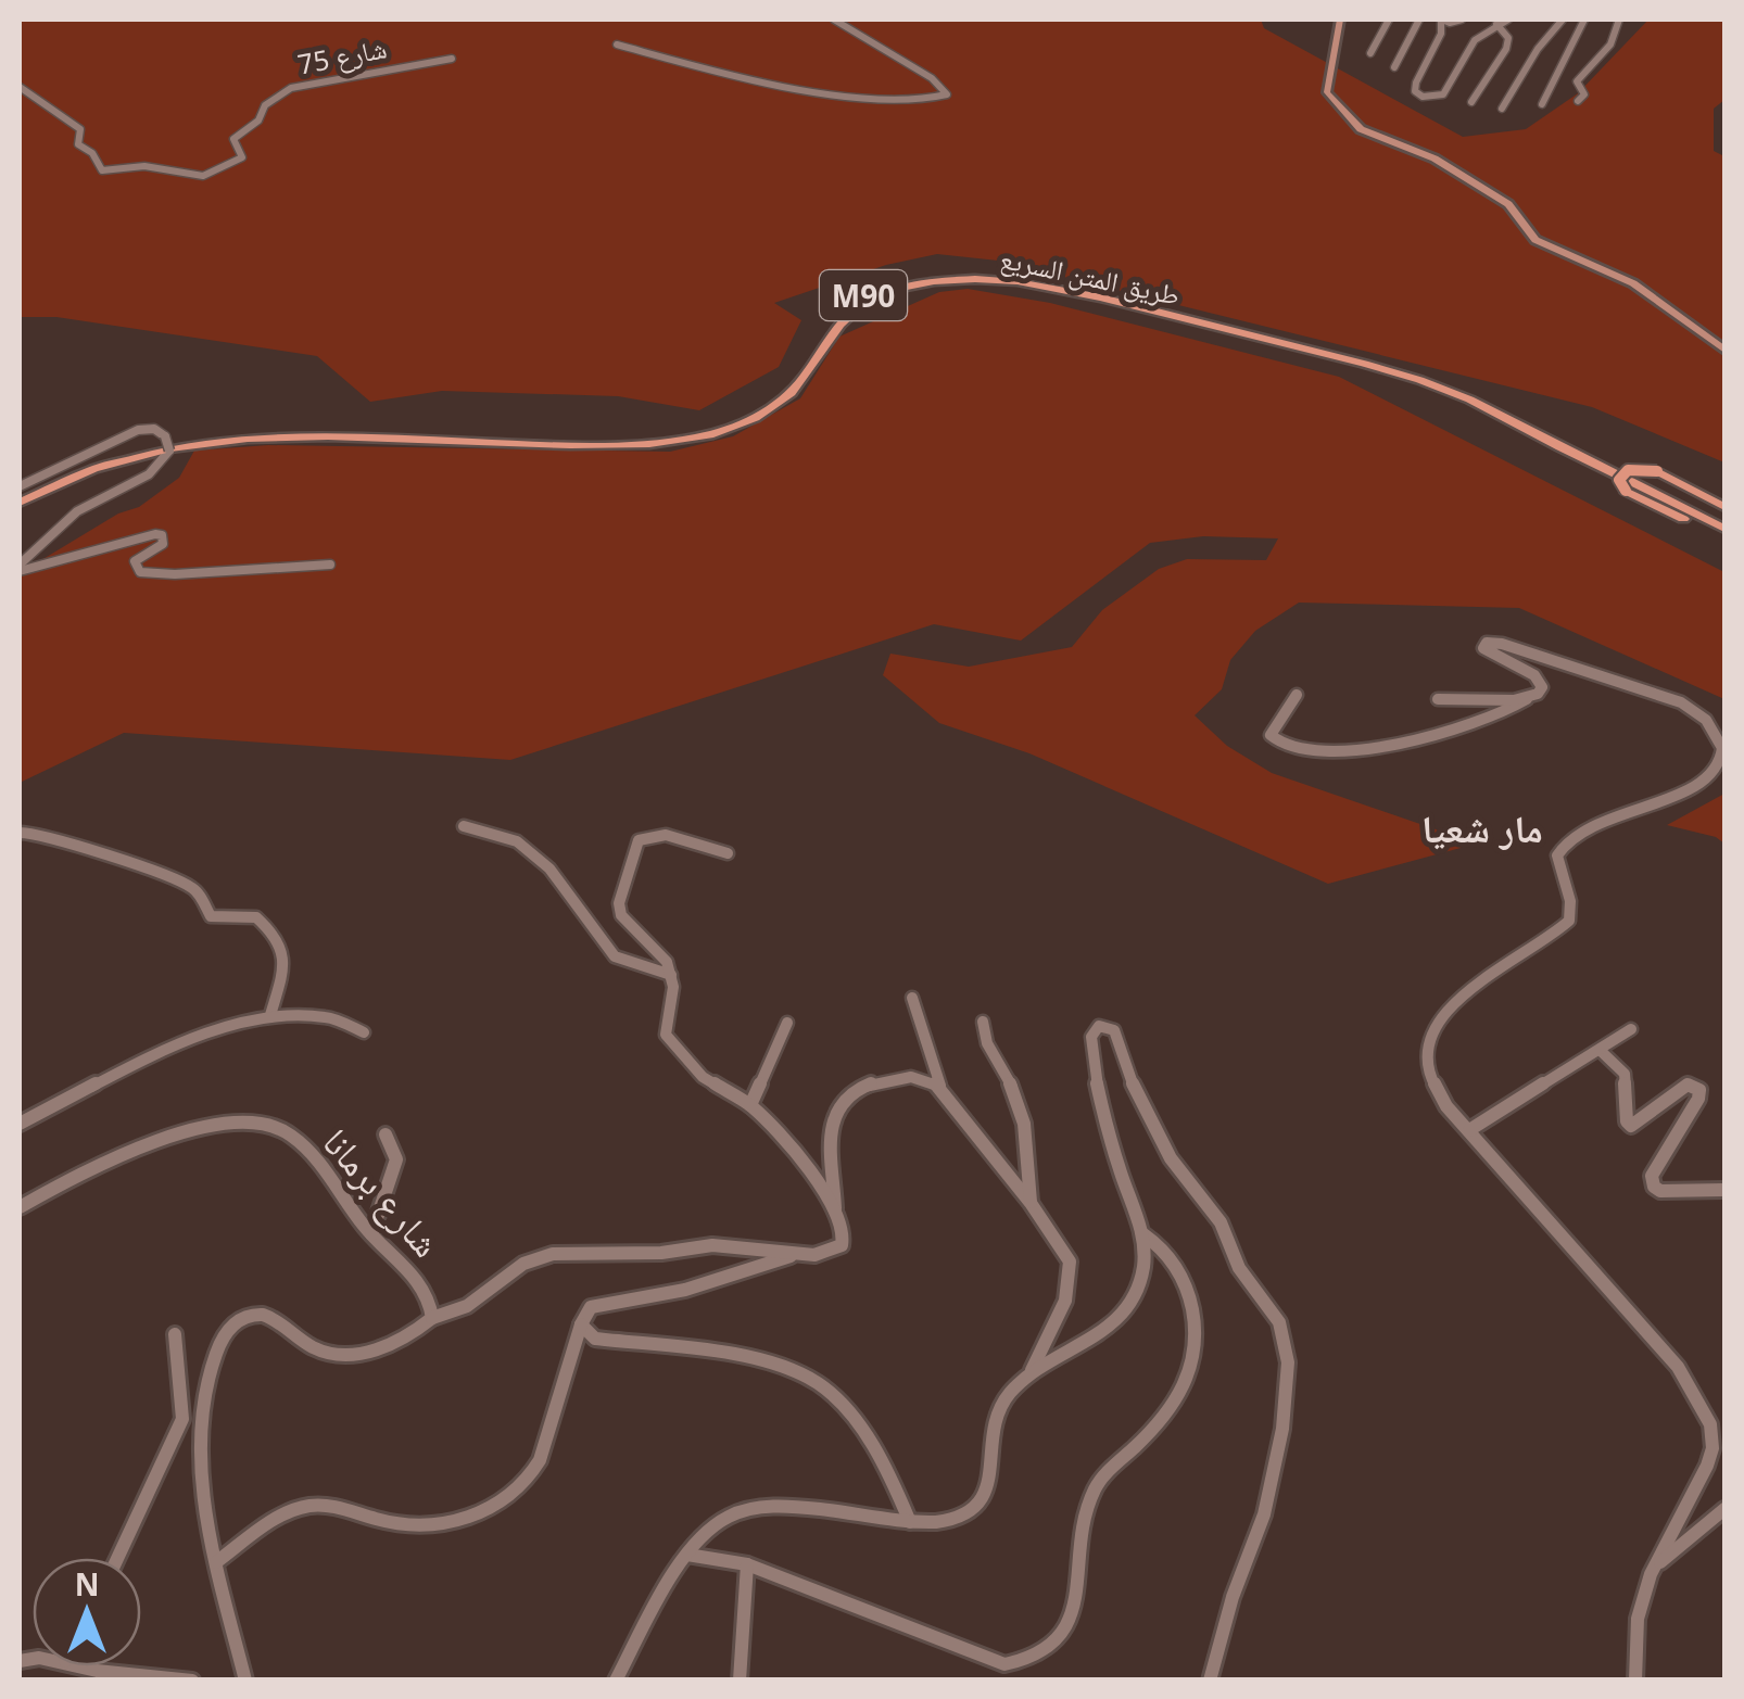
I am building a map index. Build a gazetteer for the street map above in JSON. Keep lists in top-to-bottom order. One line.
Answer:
{"streets":{"highway":["طريق المتن السريع","M90"],"street":["شارع 75","شارع برمانا"]},"districts":["مار شعيا"],"north":"top"}
